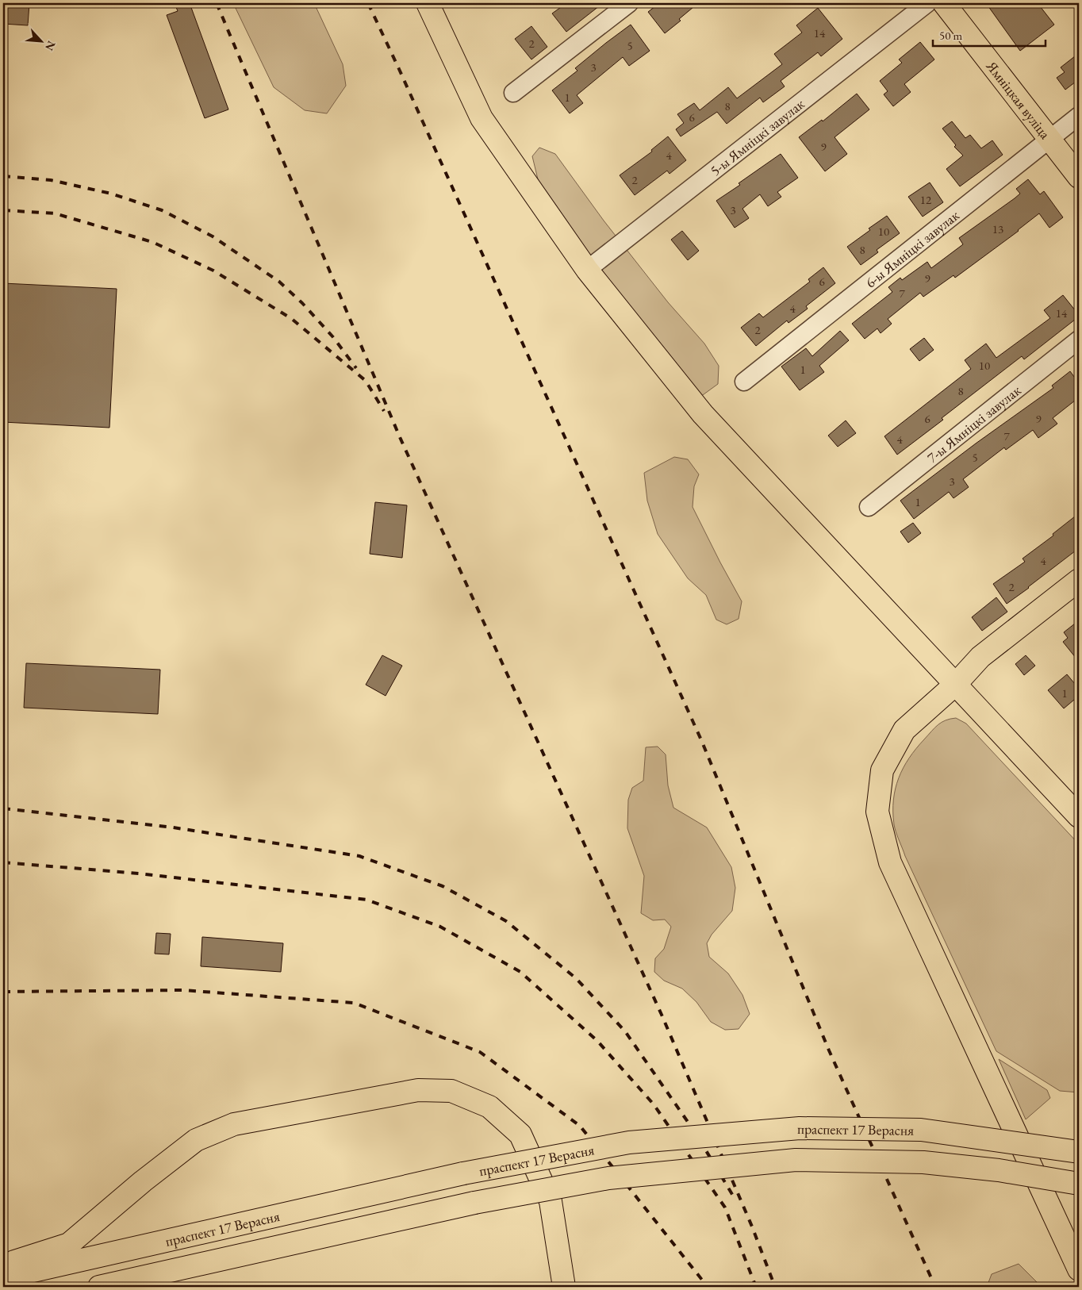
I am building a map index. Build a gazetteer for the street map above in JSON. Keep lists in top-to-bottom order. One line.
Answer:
{"streets":{"main road":["Ямніцкая вуліца","праспект 17 Верасня"],"street":["5-ы Ямніцкі завулак","6-ы Ямніцкі завулак","7-ы Ямніцкі завулак"]},"crossings":[["Ямніцкая вуліца","6-ы Ямніцкі завулак"]],"house_numbers":["14","2","5","3","1","8","6","9","4","2","12","3","13","10","8","9","6","7","4","14","2","10","1","8","6","9","7","4","5","3","1","4","2","1"],"scale_bar":"50 m","north":"bottom right"}
